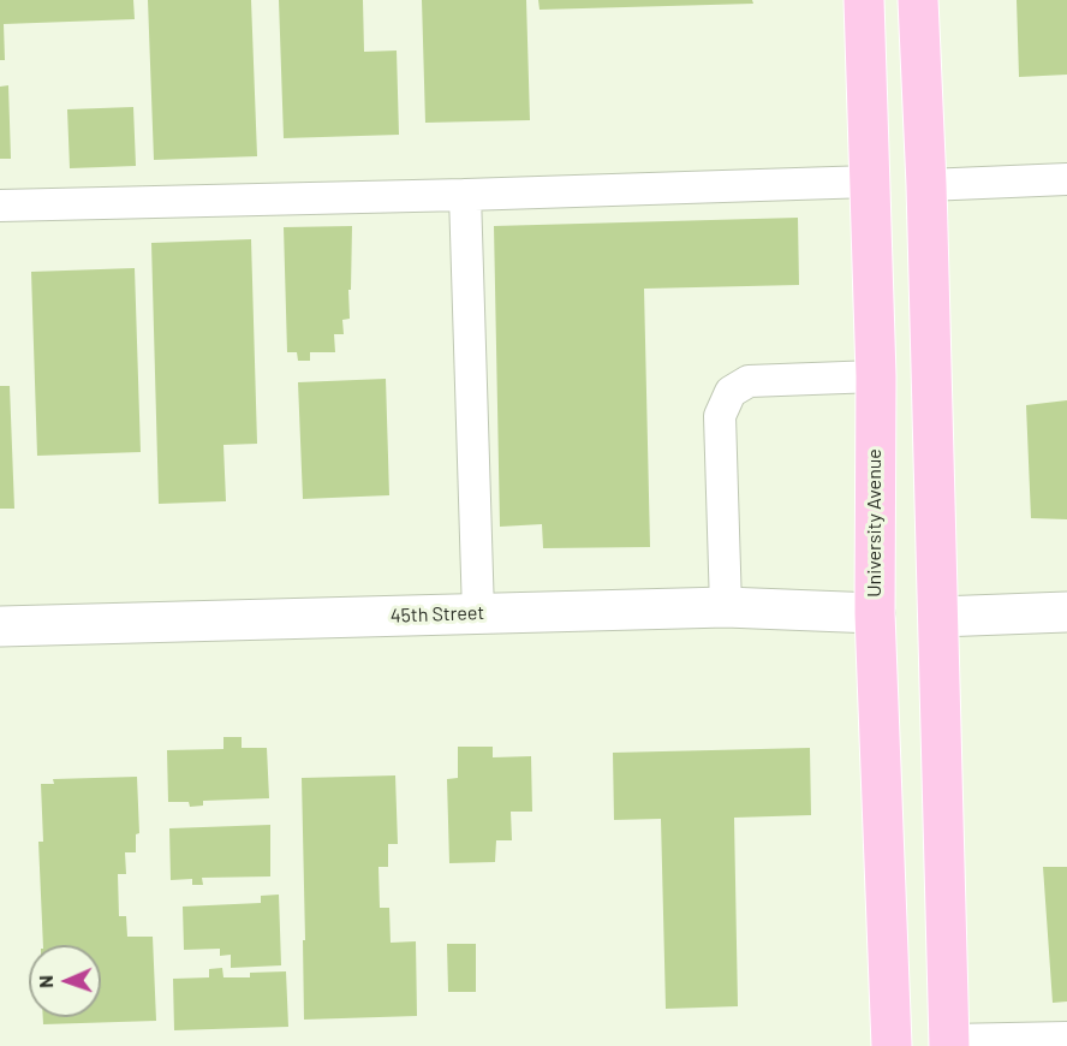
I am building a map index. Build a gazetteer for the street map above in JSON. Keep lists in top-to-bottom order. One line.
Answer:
{"streets":{"main road":["University Avenue"],"street":["45th Street"]},"crossings":[["University Avenue","45th Street"]],"north":"left"}
